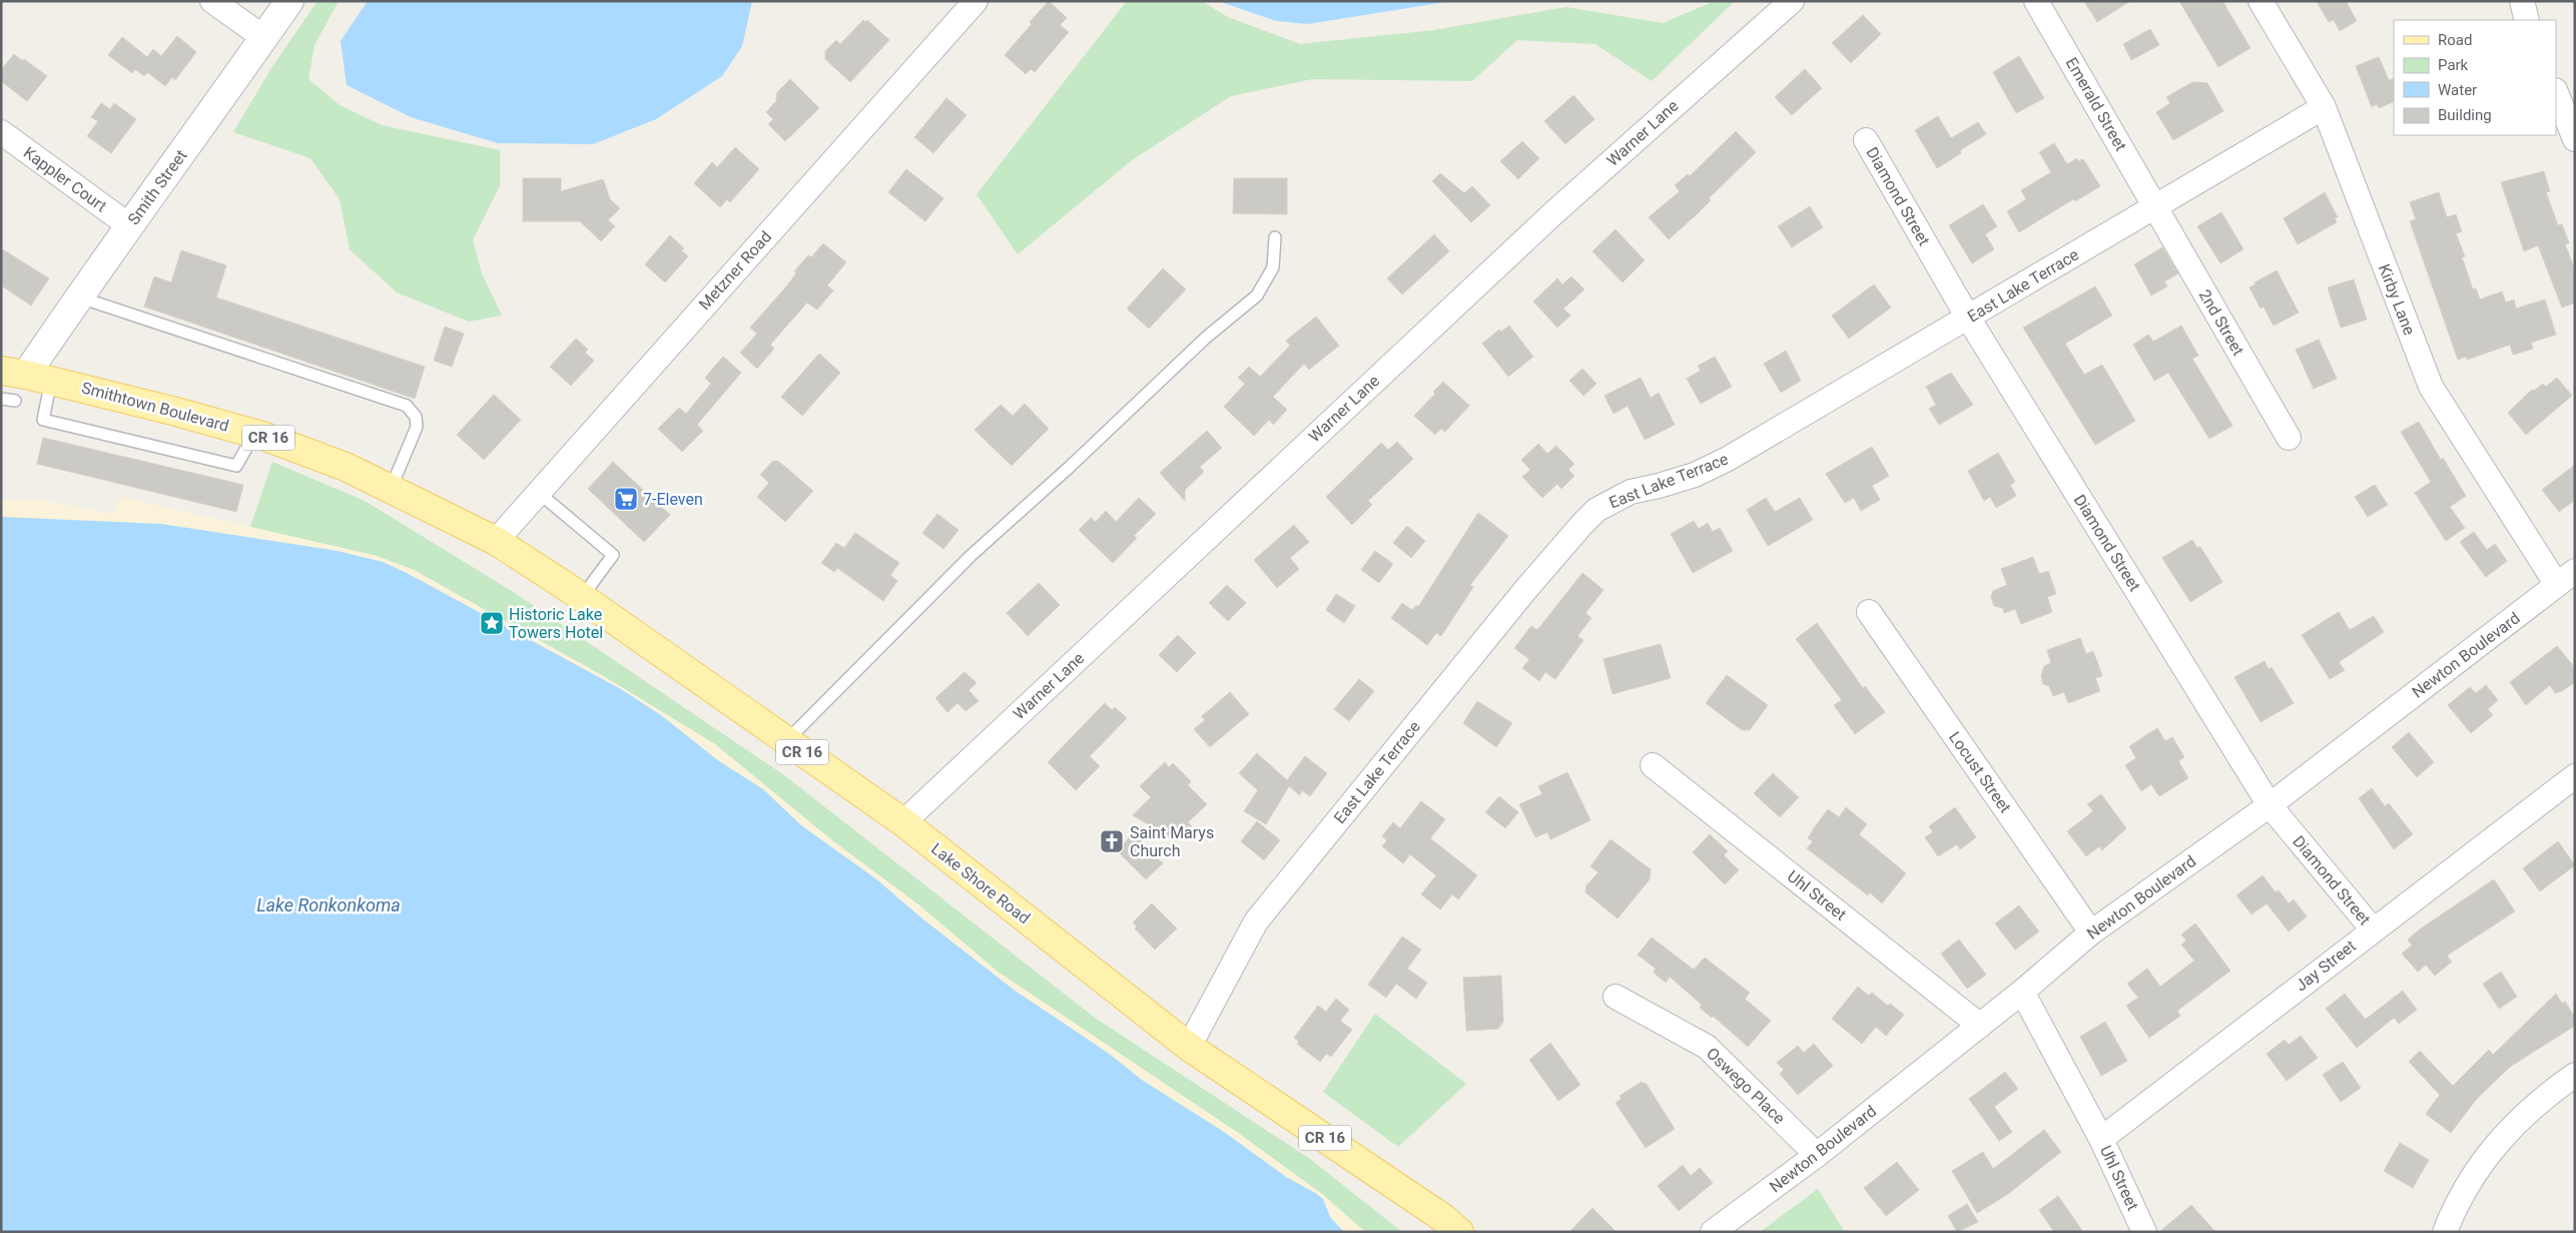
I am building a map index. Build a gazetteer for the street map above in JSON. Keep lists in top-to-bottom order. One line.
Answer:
{"streets":{"main road":["Smithtown Boulevard","CR 16","Lake Shore Road"],"street":["Emerald Street","Warner Lane","Kappler Court","Smith Street","Diamond Street","Metzner Road","East Lake Terrace","Kirby Lane","2nd Street","Newton Boulevard","Locust Street","Uhl Street","Jay Street","Oswego Place"]},"crossings":[["Emerald Street","East Lake Terrace"],["Emerald Street","2nd Street"],["Warner Lane","Lake Shore Road"],["Kappler Court","Smith Street"],["Smith Street","Smithtown Boulevard"],["Diamond Street","East Lake Terrace"],["Diamond Street","Newton Boulevard"],["Diamond Street","Jay Street"],["Metzner Road","Smithtown Boulevard"],["Metzner Road","Lake Shore Road"],["East Lake Terrace","Kirby Lane"],["East Lake Terrace","2nd Street"],["East Lake Terrace","Lake Shore Road"],["Kirby Lane","Newton Boulevard"],["Smithtown Boulevard","Lake Shore Road"],["Newton Boulevard","Locust Street"],["Newton Boulevard","Uhl Street"],["Newton Boulevard","Oswego Place"],["Uhl Street","Jay Street"]],"water":["Lake Ronkonkoma"],"places":{"supermarket":["7-Eleven"],"place":["Historic Lake Towers Hotel"],"church":["Saint Marys Church"]},"legend":["Road","Park","Water","Building"]}
